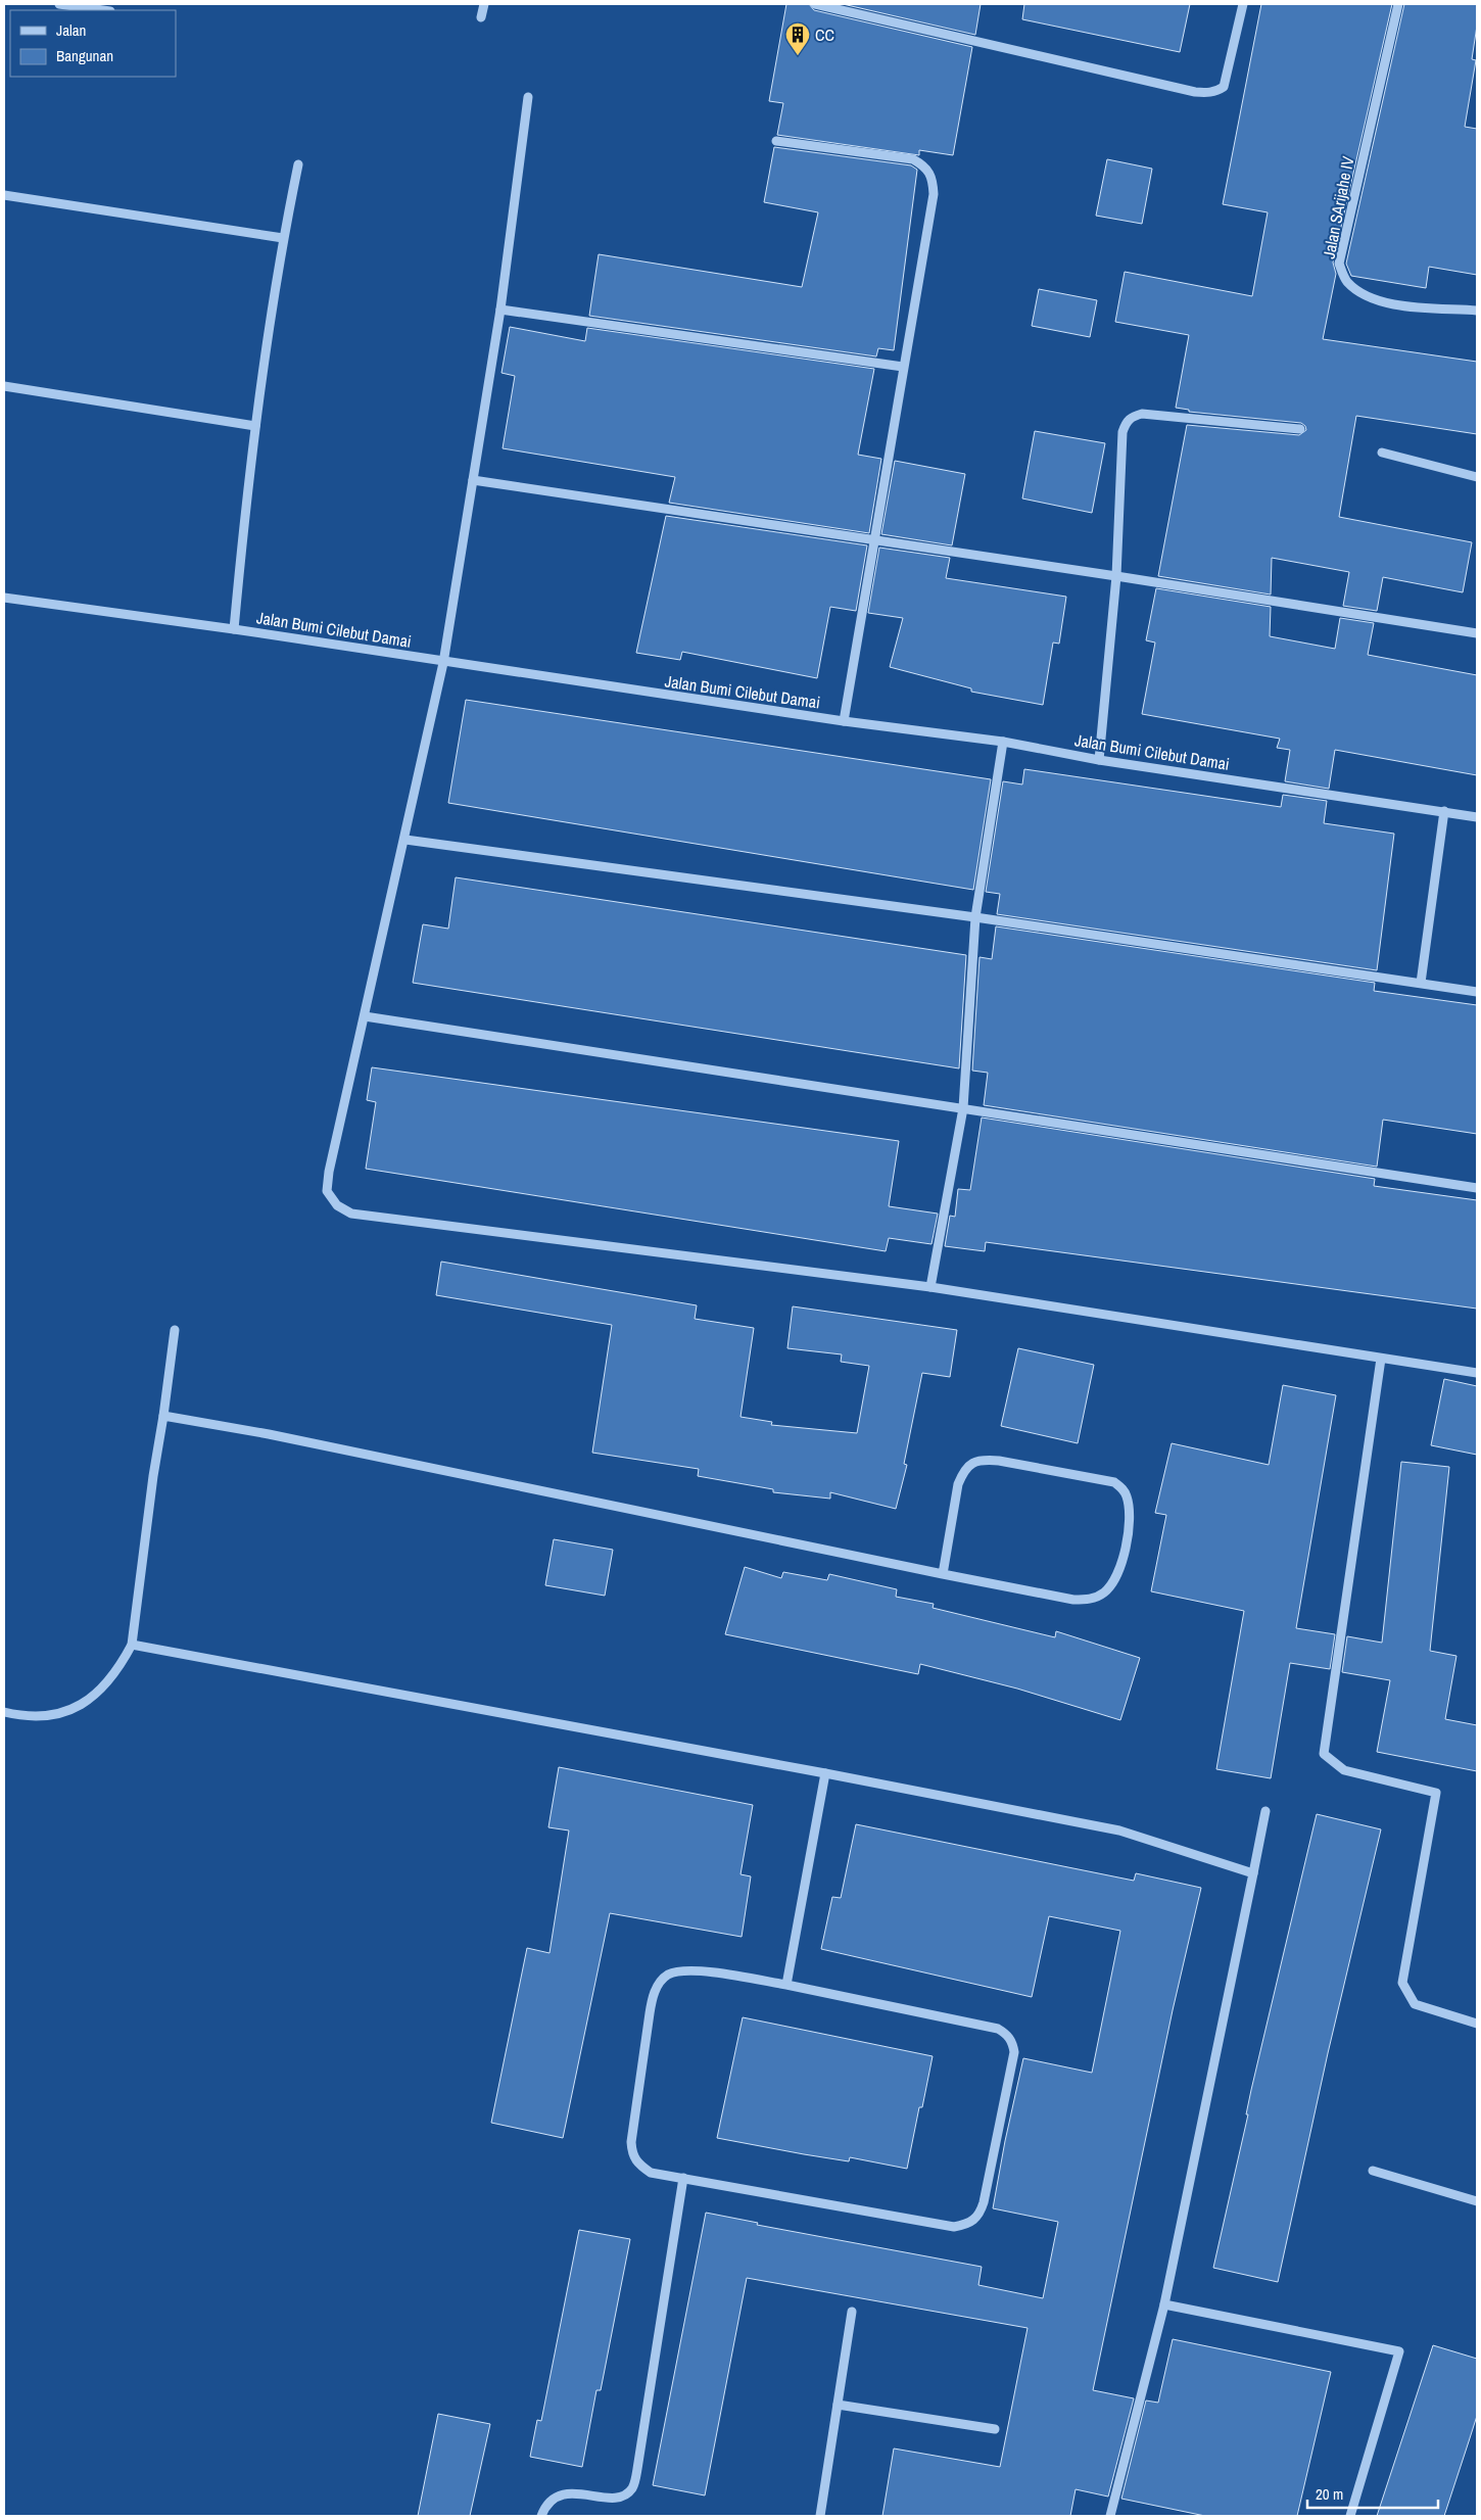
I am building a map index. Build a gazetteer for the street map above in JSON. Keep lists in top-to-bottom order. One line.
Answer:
{"streets":{"street":["Jalan SArijahe IV","Jalan Bumi Cilebut Damai"]},"places":{"building":["CC"]},"legend":["Jalan","Bangunan"],"scale_bar":"20 m"}
